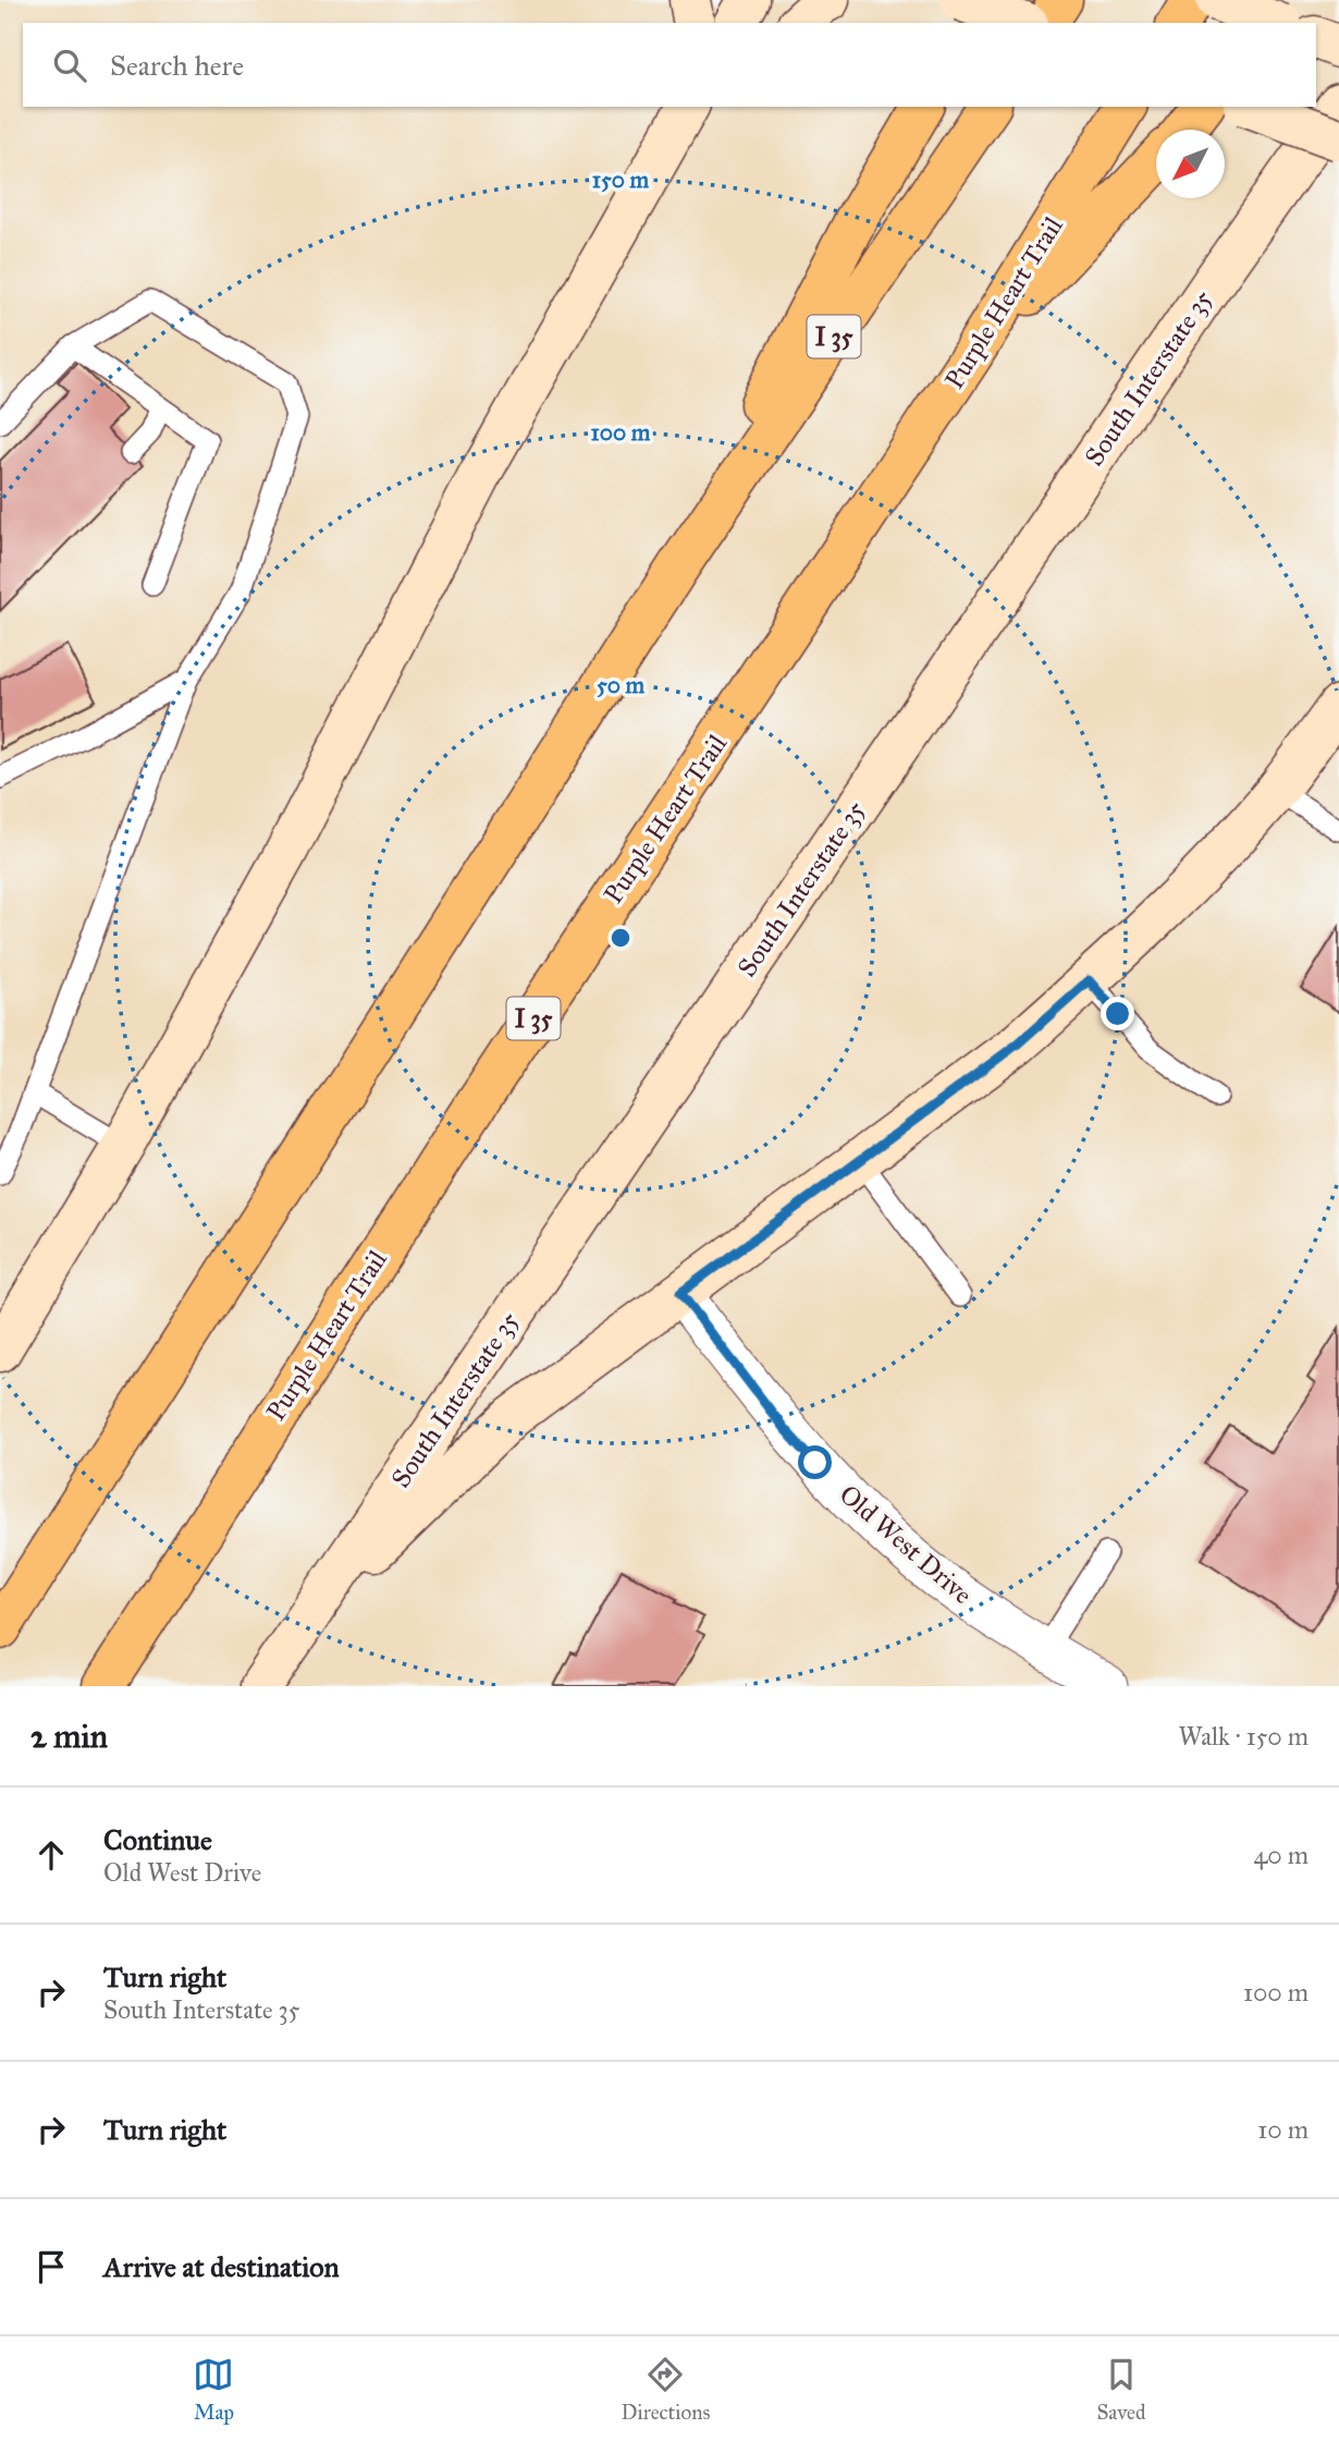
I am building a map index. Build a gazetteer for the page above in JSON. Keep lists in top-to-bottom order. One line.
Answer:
{"streets":{"highway":["Purple Heart Trail","I 35"],"main road":["South Interstate 35"],"street":["Old West Drive"]},"crossings":[["South Interstate 35","Old West Drive"]],"north":"bottom left","page":{"search":"Search here","heading":["2 min","Walk · 150 m"],"list":[["Continue","Old West Drive","40 m"],["Turn right","South Interstate 35","100 m"],["Turn right","10 m"],"Arrive at destination"],"nav":["Map","Directions","Saved"]},"rings":["150 m","100 m","50 m"]}
